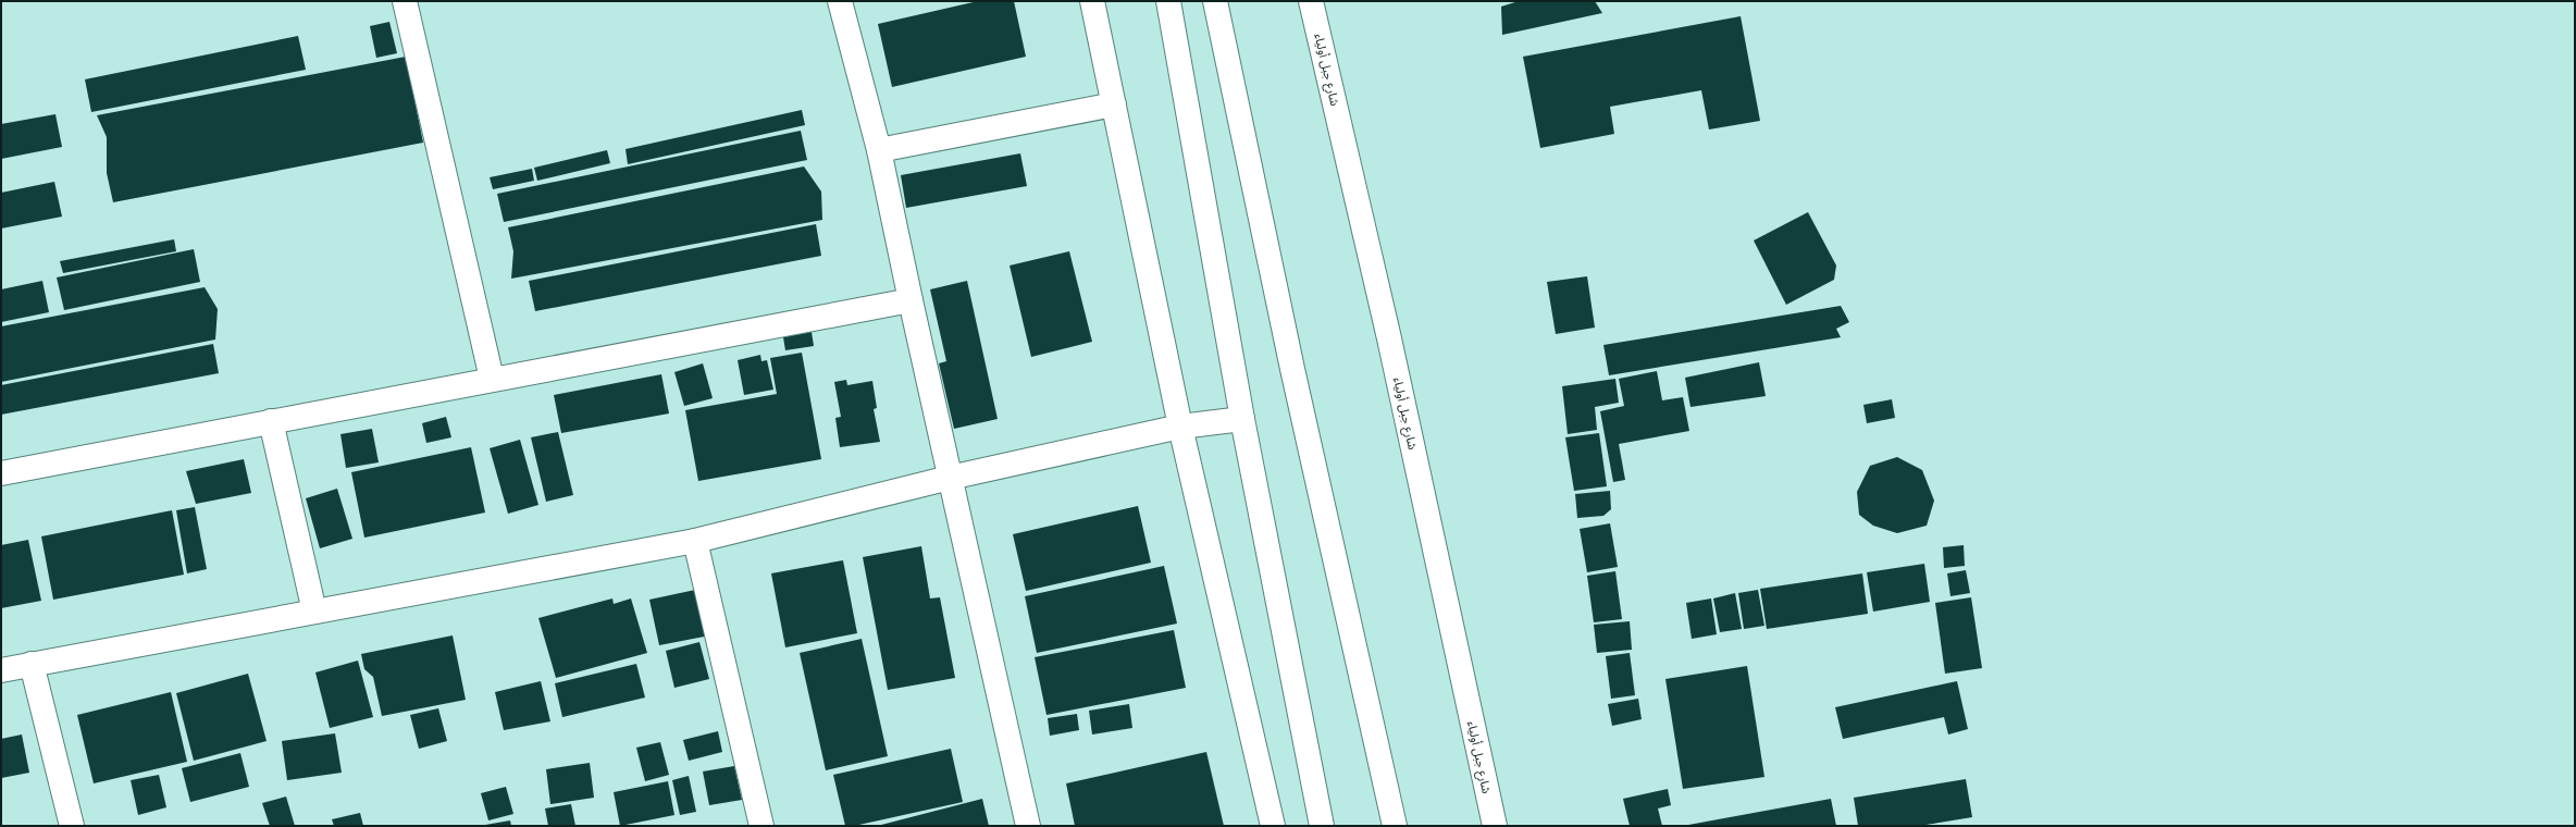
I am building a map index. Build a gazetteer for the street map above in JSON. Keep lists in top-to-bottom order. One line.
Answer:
{"streets":{"street":["شارع جبل أولياء"]}}
